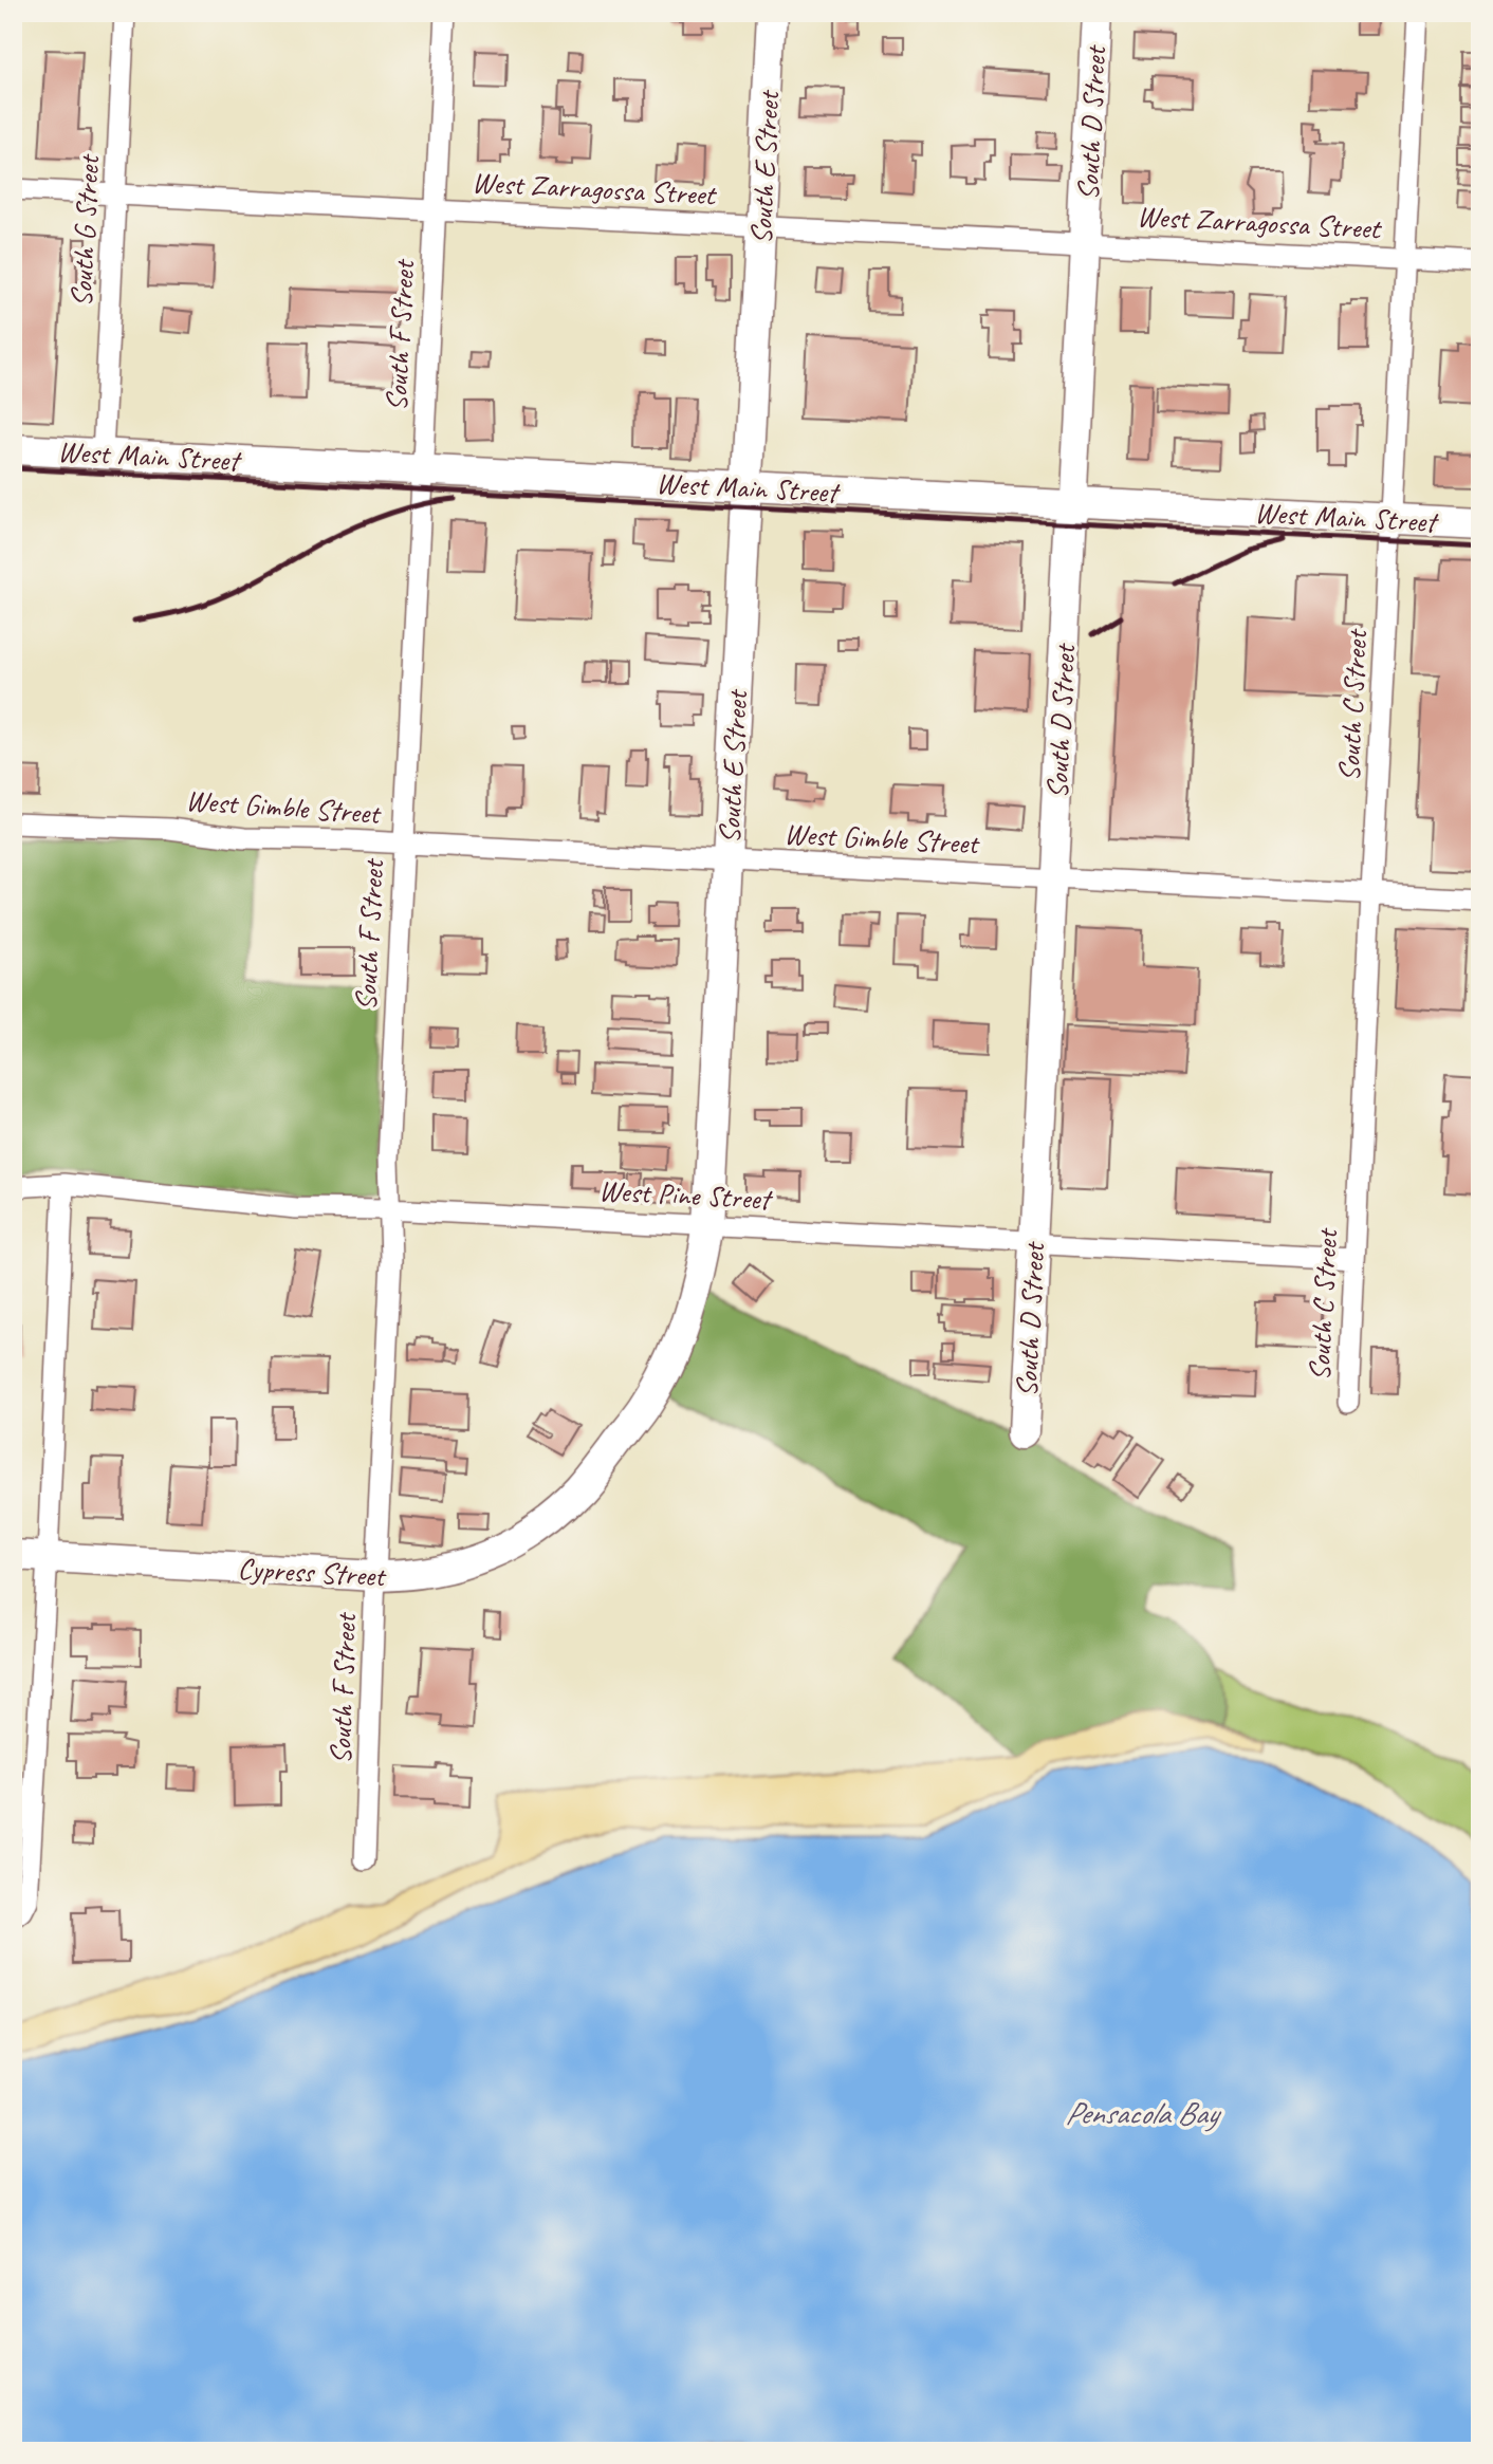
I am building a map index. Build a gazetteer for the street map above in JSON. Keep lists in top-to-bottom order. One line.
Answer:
{"streets":{"street":["South D Street","South E Street","West Zarragossa Street","South G Street","South F Street","West Main Street","South C Street","West Gimble Street","West Pine Street","Cypress Street"]},"crossings":[["South D Street","West Zarragossa Street"],["South D Street","West Main Street"],["South D Street","West Gimble Street"],["South D Street","West Pine Street"],["South E Street","West Zarragossa Street"],["South E Street","West Main Street"],["South E Street","West Gimble Street"],["South E Street","West Pine Street"],["South E Street","Cypress Street"],["West Zarragossa Street","South G Street"],["West Zarragossa Street","South F Street"],["West Zarragossa Street","South C Street"],["South G Street","West Main Street"],["South F Street","West Main Street"],["South F Street","West Gimble Street"],["South F Street","West Pine Street"],["South F Street","Cypress Street"],["West Main Street","South C Street"],["South C Street","West Gimble Street"],["South C Street","West Pine Street"]],"water":["Pensacola Bay"]}
